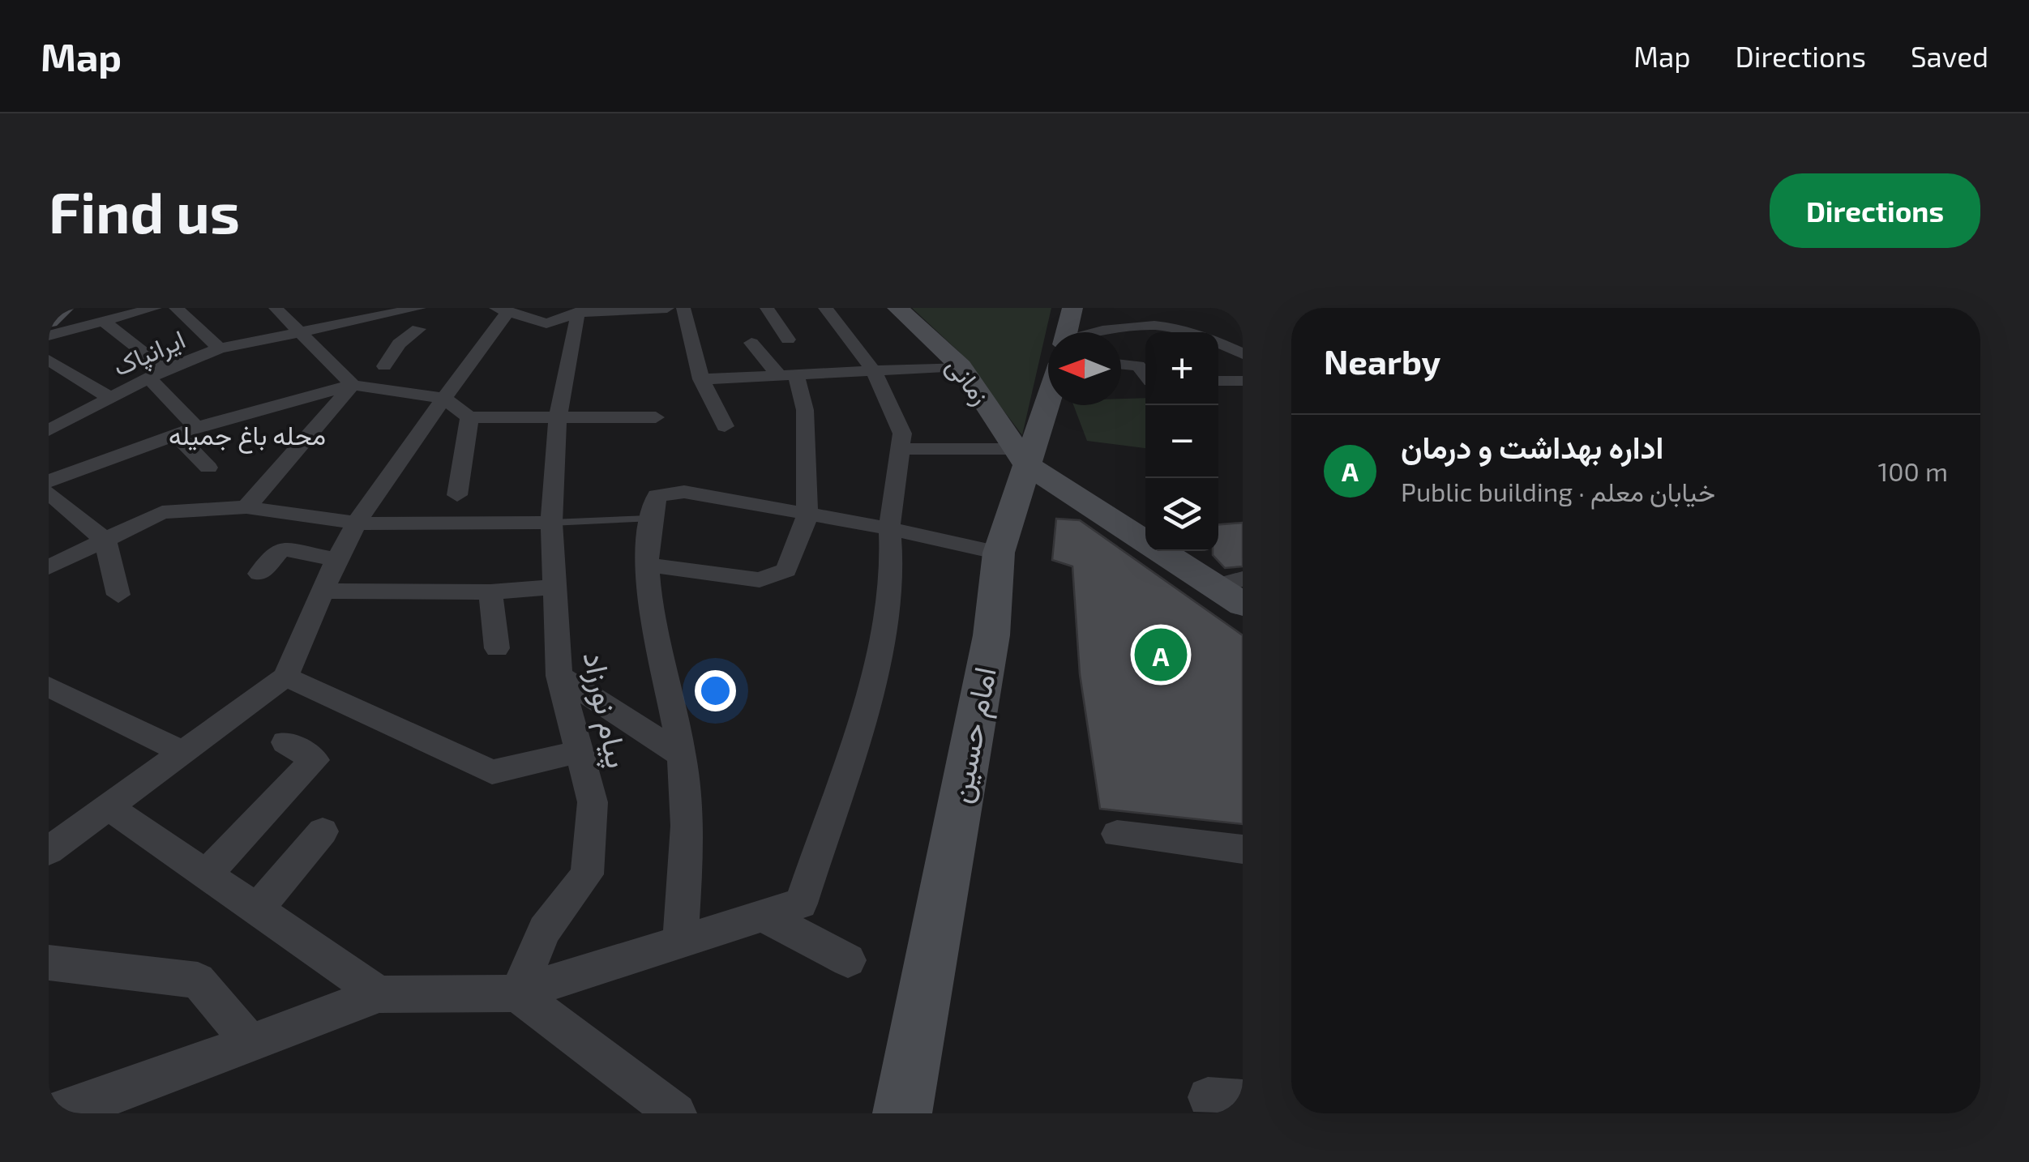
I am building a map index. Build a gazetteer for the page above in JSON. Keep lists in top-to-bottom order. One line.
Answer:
{"streets":{"main road":["زمانی","امام حسین"],"street":["ایرانپاک","پیام نورزاد"]},"crossings":[["زمانی","امام حسین"]],"districts":["محله باغ‌ جمیله"],"north":"left","page":{"header":"Map","nav":["Map","Directions","Saved"],"buttons":"Directions","title":"Find us","heading":"Nearby","map_buttons":["+","−"],"list":[{"mark":"A","name":"اداره بهداشت و درمان","note":"Public building · خیابان معلم","value":"100 m"}],"pins":"A"}}
